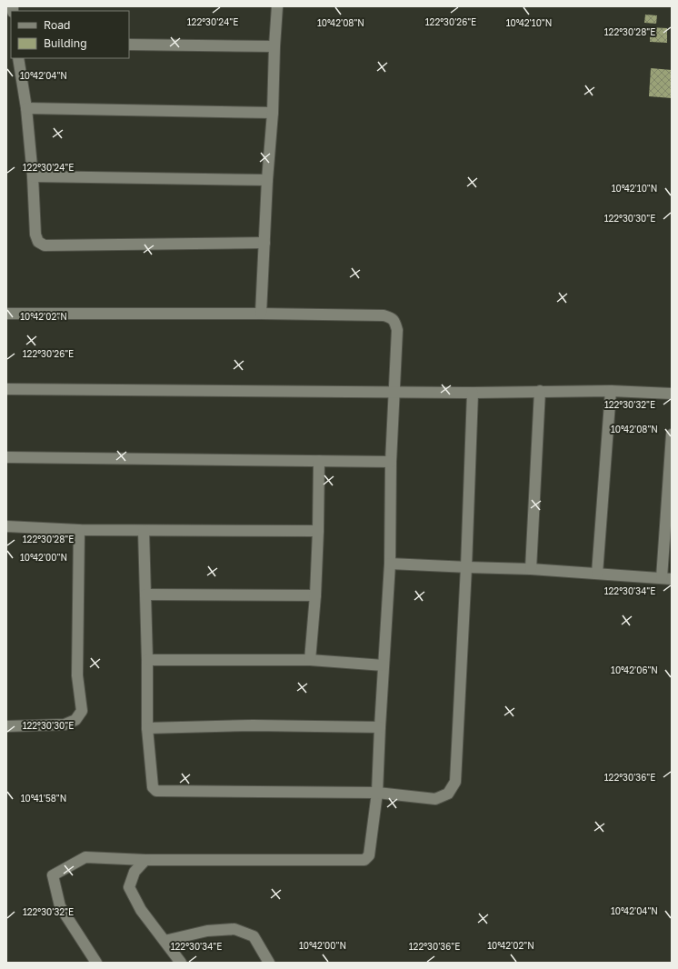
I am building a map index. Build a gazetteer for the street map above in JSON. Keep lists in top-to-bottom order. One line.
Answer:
{"legend":["Road","Building"],"coordinates":["122°30'24\"E","122°30'26\"E","10°42'08\"N","10°42'10\"N","122°30'28\"E","10°42'04\"N","122°30'30\"E","10°42'02\"N","122°30'32\"E","10°42'00\"N","122°30'34\"E","10°42'06\"N","122°30'36\"E","10°41'58\"N"]}
